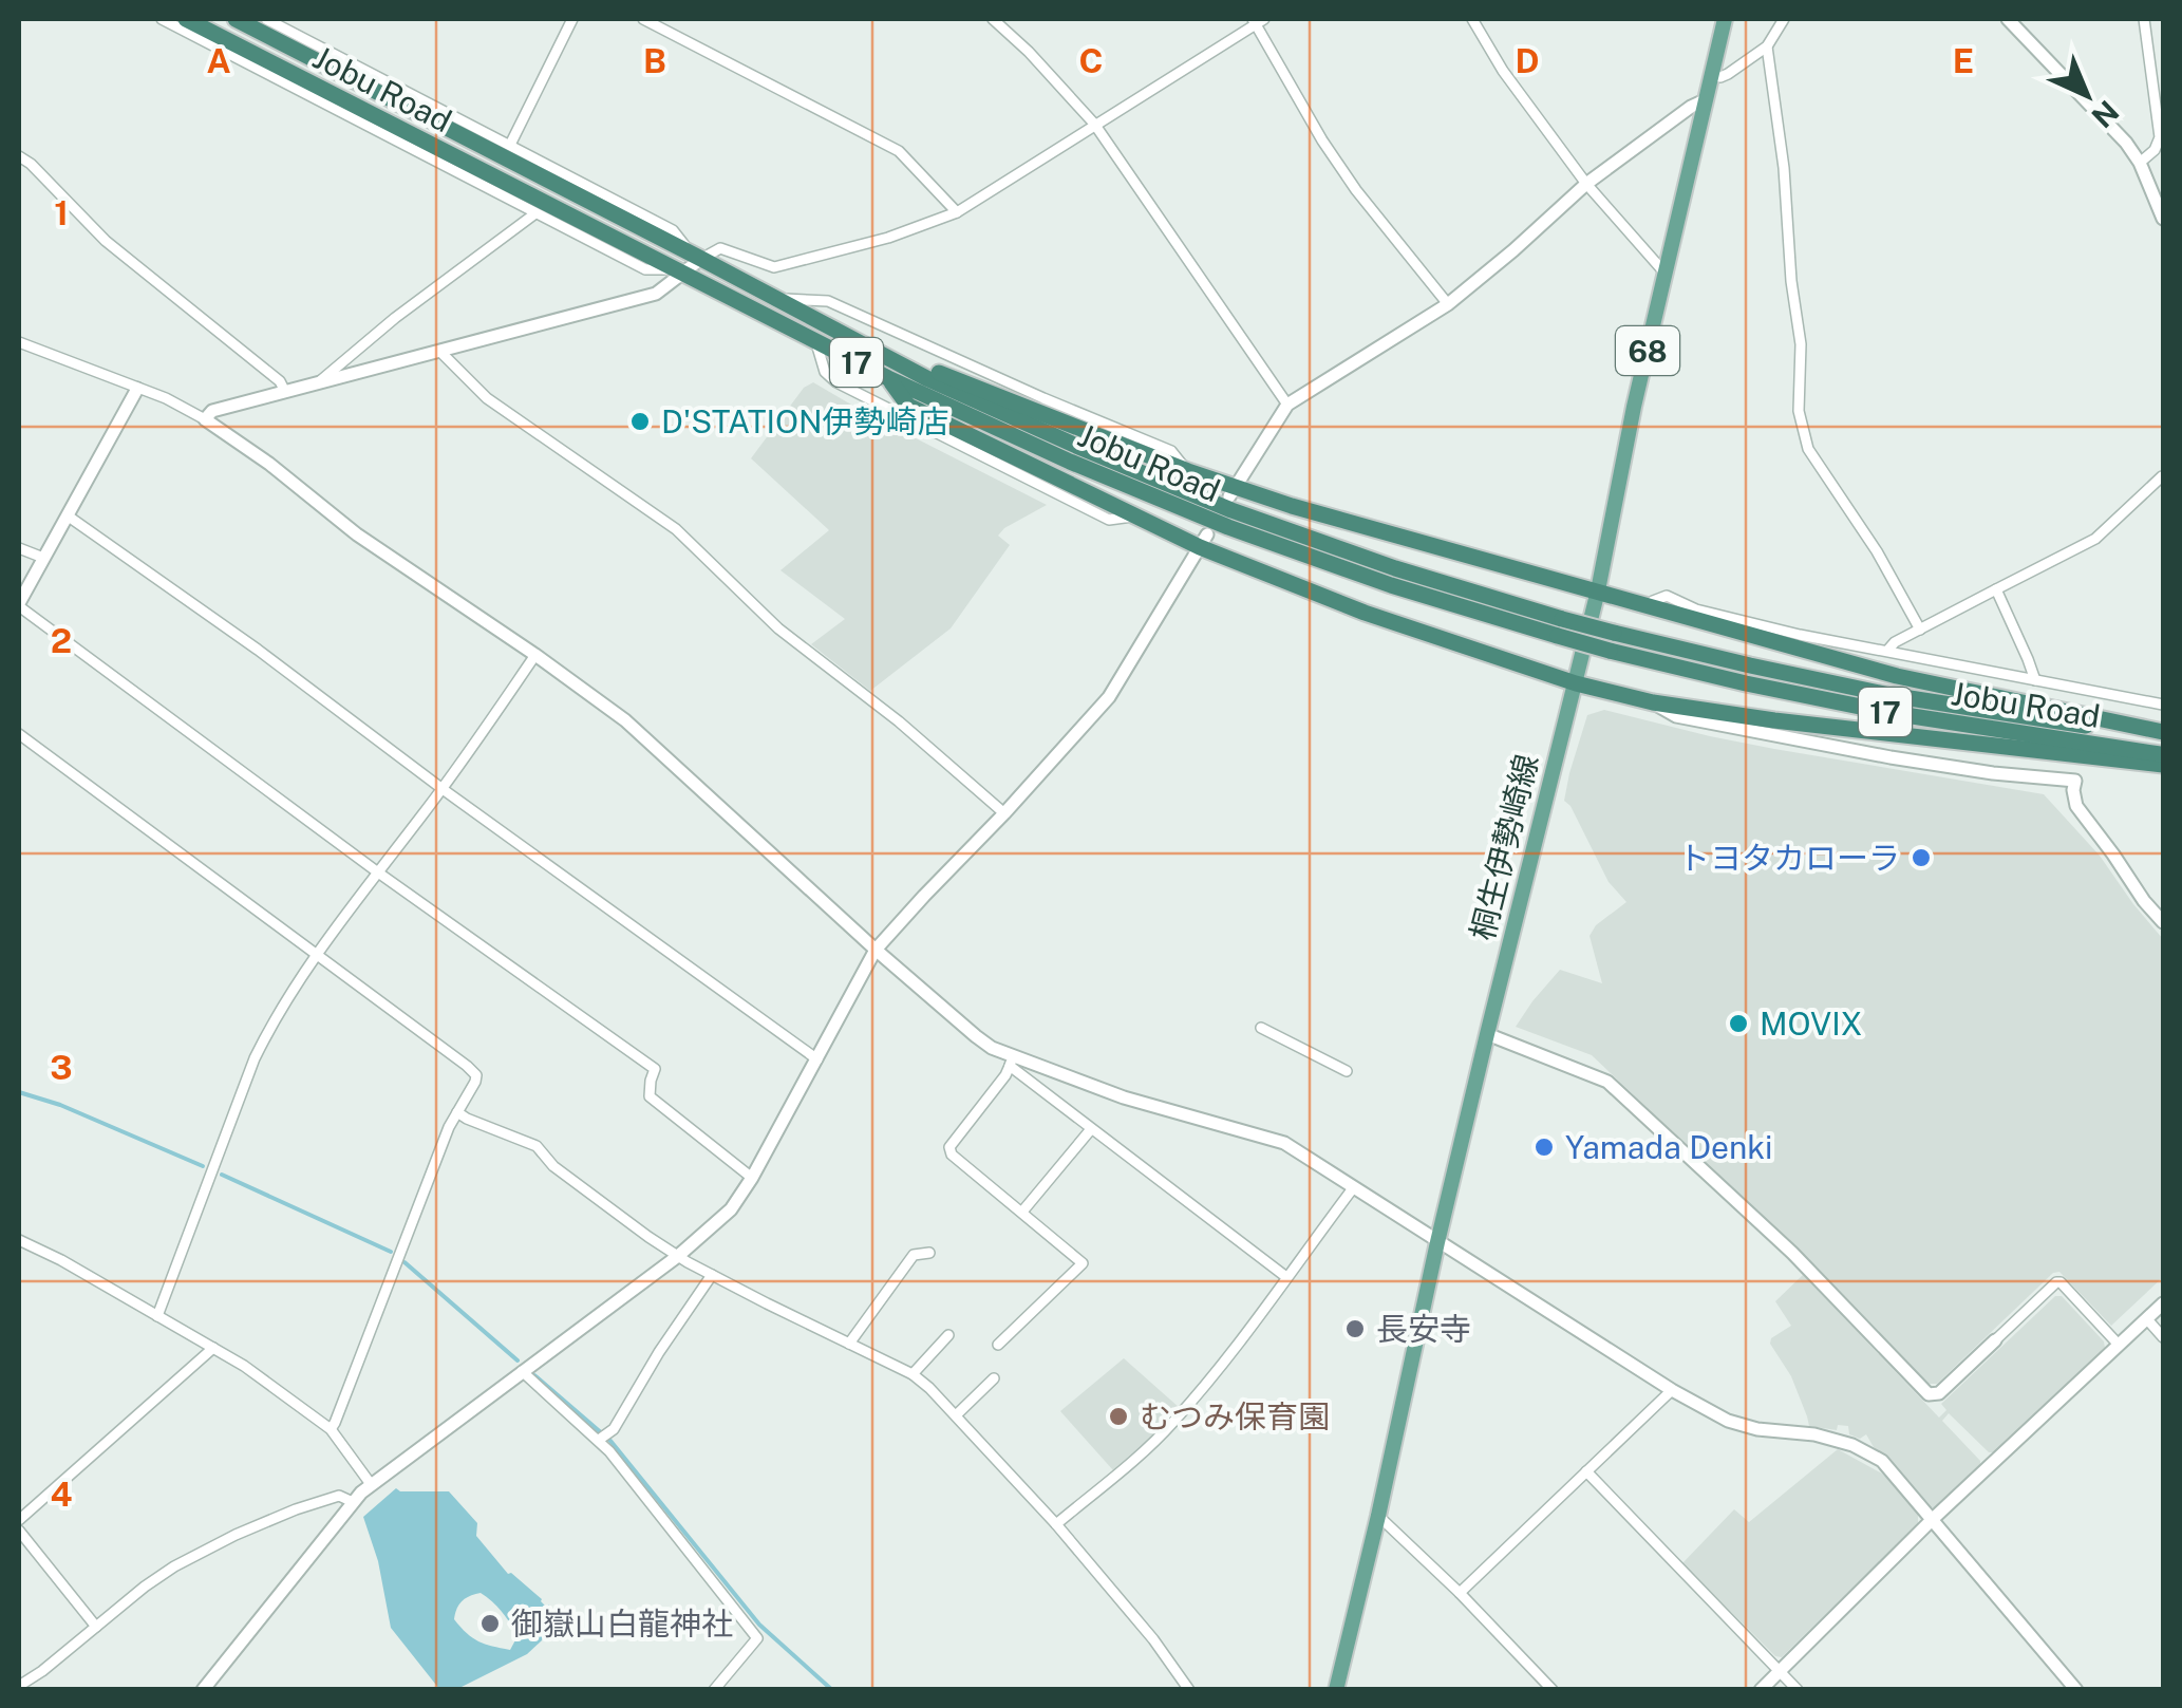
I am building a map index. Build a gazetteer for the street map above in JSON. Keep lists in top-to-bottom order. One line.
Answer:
{"streets":{"highway":["Jobu Road","17"],"main road":["68","桐生伊勢崎線"]},"places":["D'STATION伊勢崎店","トヨタカローラ","MOVIX","Yamada Denki","長安寺","むつみ保育園","御嶽山白龍神社"],"north":"bottom right","grid":{"columns":["A","B","C","D","E"],"rows":["1","2","3","4"]}}
